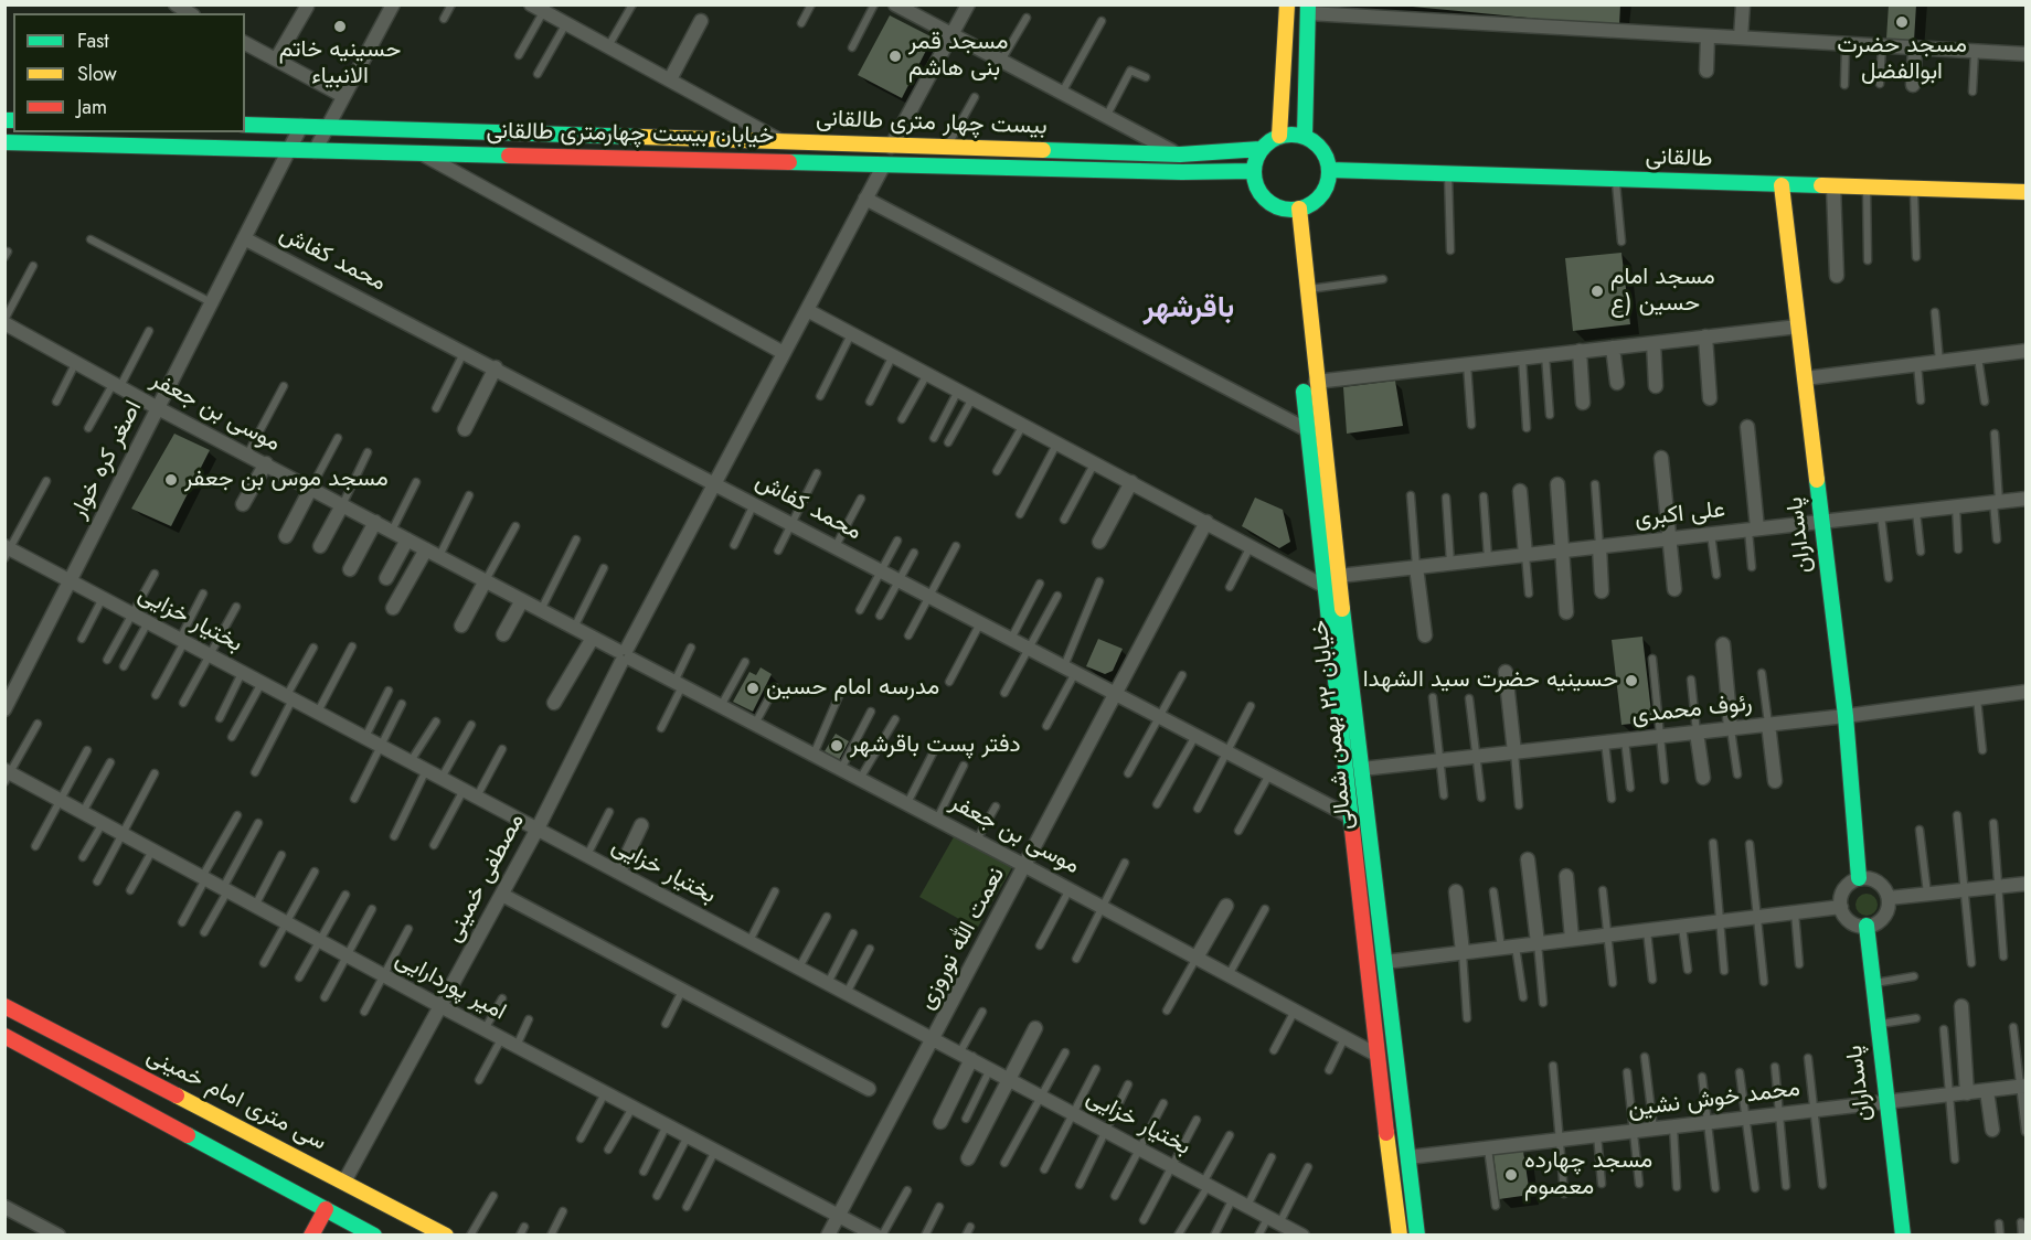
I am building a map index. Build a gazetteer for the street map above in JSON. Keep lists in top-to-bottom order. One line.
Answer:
{"streets":{"street":["بیست چهار متری طالقانی","خیابان بیست چهارمتری طالقانی","طالقانی","محمد کفاش","موسی بن جعفر","اصغر کره خوار","علی اکبری","پاسداران","بختیار خزایی","رئوف محمدی","خیابان ۲۲ بهمن شمالی","مصطفی خمینی","نعمت الله نوروزی","امیر پوردارایی","سی متری امام خمینی","محمد خوش نشین"]},"crossings":[["بیست چهار متری طالقانی","خیابان بیست چهارمتری طالقانی"],["بیست چهار متری طالقانی","طالقانی"],["بیست چهار متری طالقانی","اصغر کره خوار"],["بیست چهار متری طالقانی","خیابان ۲۲ بهمن شمالی"],["خیابان بیست چهارمتری طالقانی","طالقانی"],["خیابان بیست چهارمتری طالقانی","اصغر کره خوار"],["خیابان بیست چهارمتری طالقانی","خیابان ۲۲ بهمن شمالی"],["خیابان بیست چهارمتری طالقانی","مصطفی خمینی"],["طالقانی","پاسداران"],["طالقانی","خیابان ۲۲ بهمن شمالی"],["محمد کفاش","اصغر کره خوار"],["محمد کفاش","خیابان ۲۲ بهمن شمالی"],["محمد کفاش","مصطفی خمینی"],["محمد کفاش","نعمت الله نوروزی"],["موسی بن جعفر","اصغر کره خوار"],["موسی بن جعفر","خیابان ۲۲ بهمن شمالی"],["موسی بن جعفر","مصطفی خمینی"],["موسی بن جعفر","نعمت الله نوروزی"],["اصغر کره خوار","بختیار خزایی"],["علی اکبری","پاسداران"],["علی اکبری","خیابان ۲۲ بهمن شمالی"],["پاسداران","رئوف محمدی"],["پاسداران","محمد خوش نشین"],["بختیار خزایی","مصطفی خمینی"],["بختیار خزایی","نعمت الله نوروزی"],["رئوف محمدی","خیابان ۲۲ بهمن شمالی"],["خیابان ۲۲ بهمن شمالی","محمد خوش نشین"],["مصطفی خمینی","امیر پوردارایی"],["مصطفی خمینی","سی متری امام خمینی"],["نعمت الله نوروزی","امیر پوردارایی"]],"districts":["باقرشهر"],"places":["مسجد حضرت ابوالفضل","حسینیه خاتم الانبیاء","مسجد قمر بنی هاشم","مسجد امام حسین (ع","مسجد موس بن جعفر","حسینیه حضرت سید الشهدا","مدرسه امام حسین","دفتر پست باقرشهر","مسجد چهارده معصوم"],"legend":["Fast","Slow","Jam"]}
